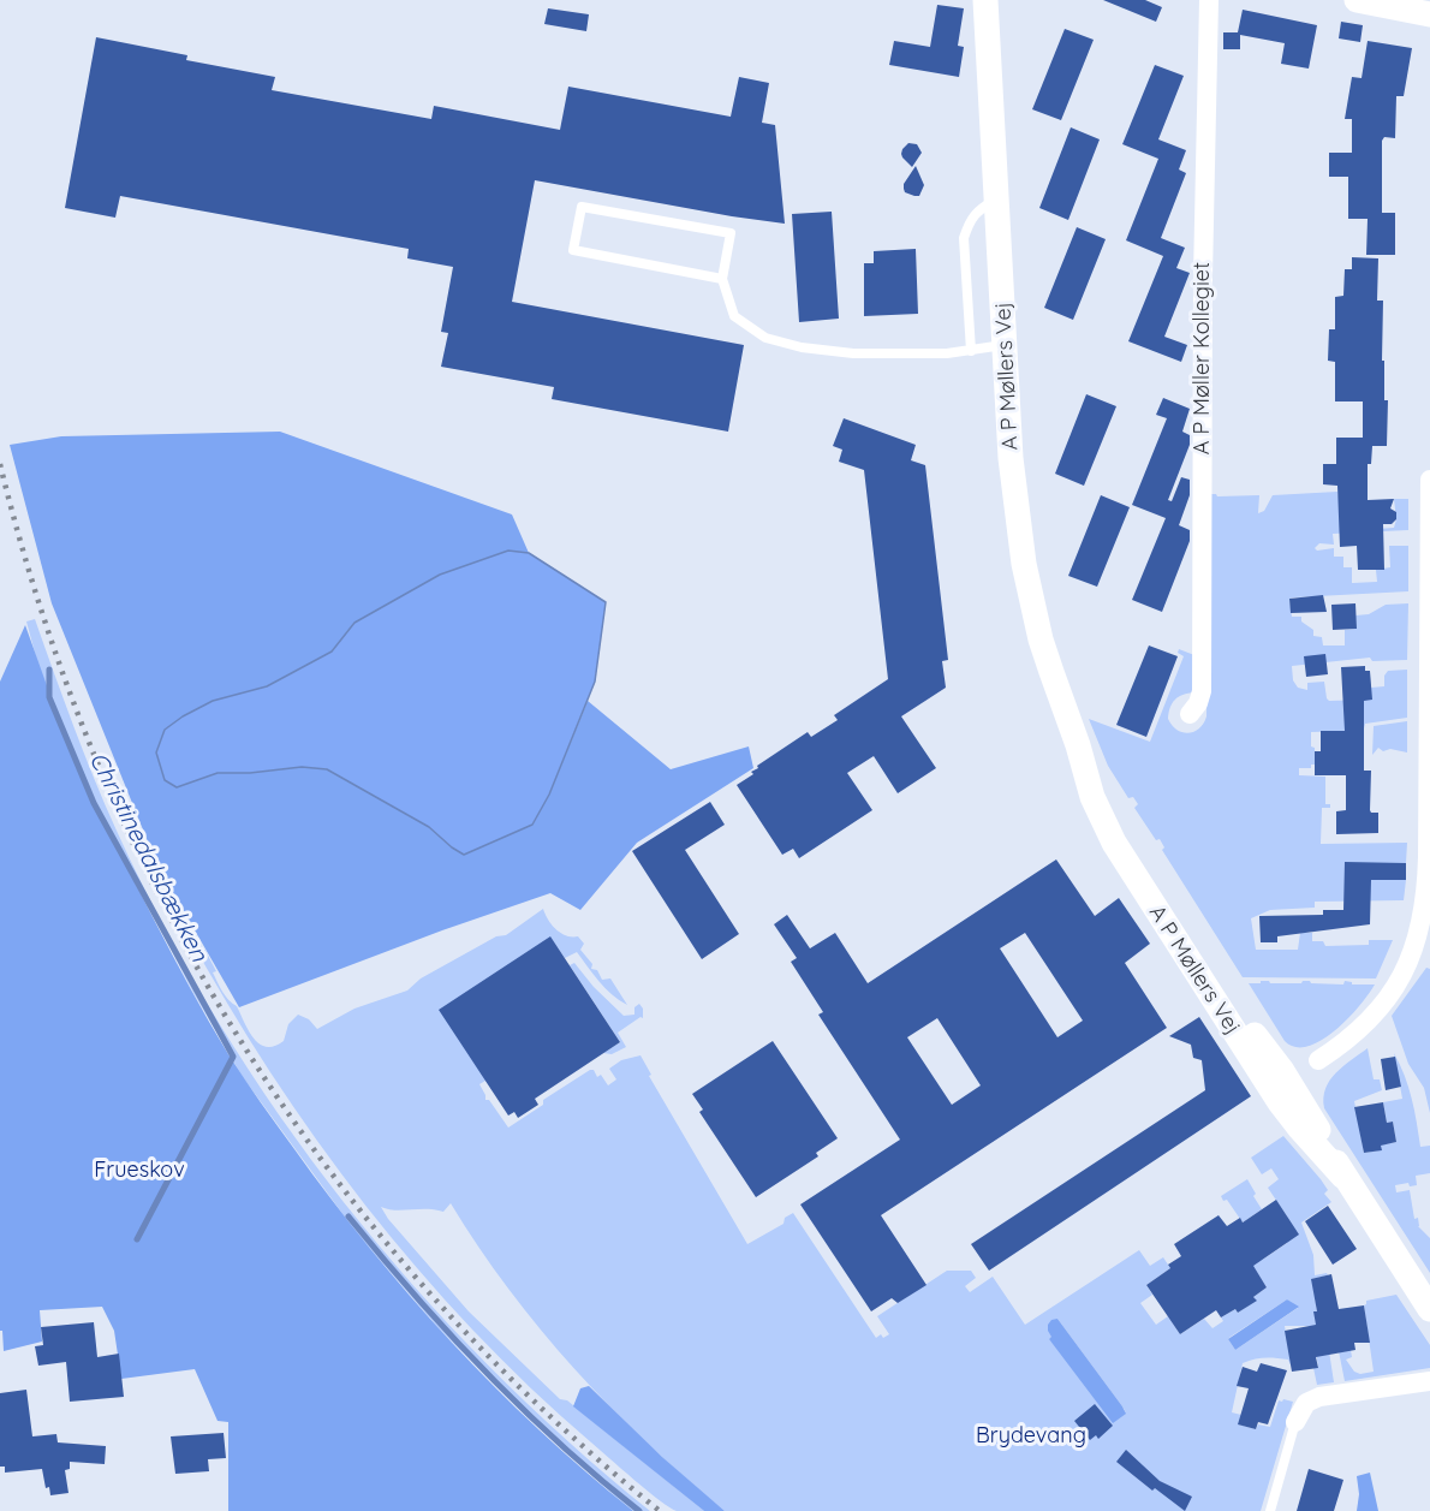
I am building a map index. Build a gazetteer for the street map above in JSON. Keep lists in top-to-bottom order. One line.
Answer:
{"streets":{"street":["A P Møller Kollegiet","A P Møllers Vej"]},"water":["Christinedalsbækken"],"parks":["Frueskov","Brydevang"]}
